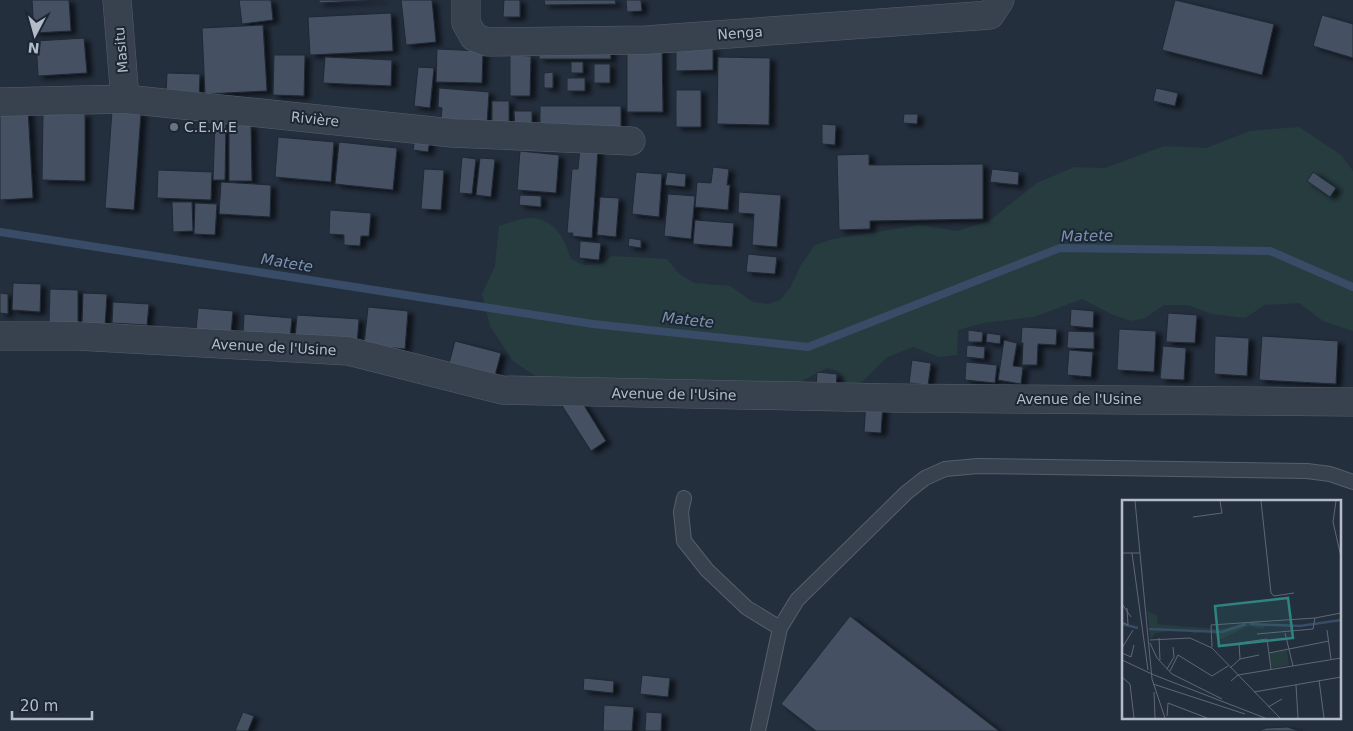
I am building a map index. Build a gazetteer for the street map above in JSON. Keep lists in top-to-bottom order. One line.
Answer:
{"streets":{"street":["Nenga","Masitu","Rivière","Avenue de l'Usine"]},"crossings":[["Masitu","Rivière"]],"water":["Matete"],"places":["C.E.M.E"],"scale_bar":"20 m","north":"bottom"}
